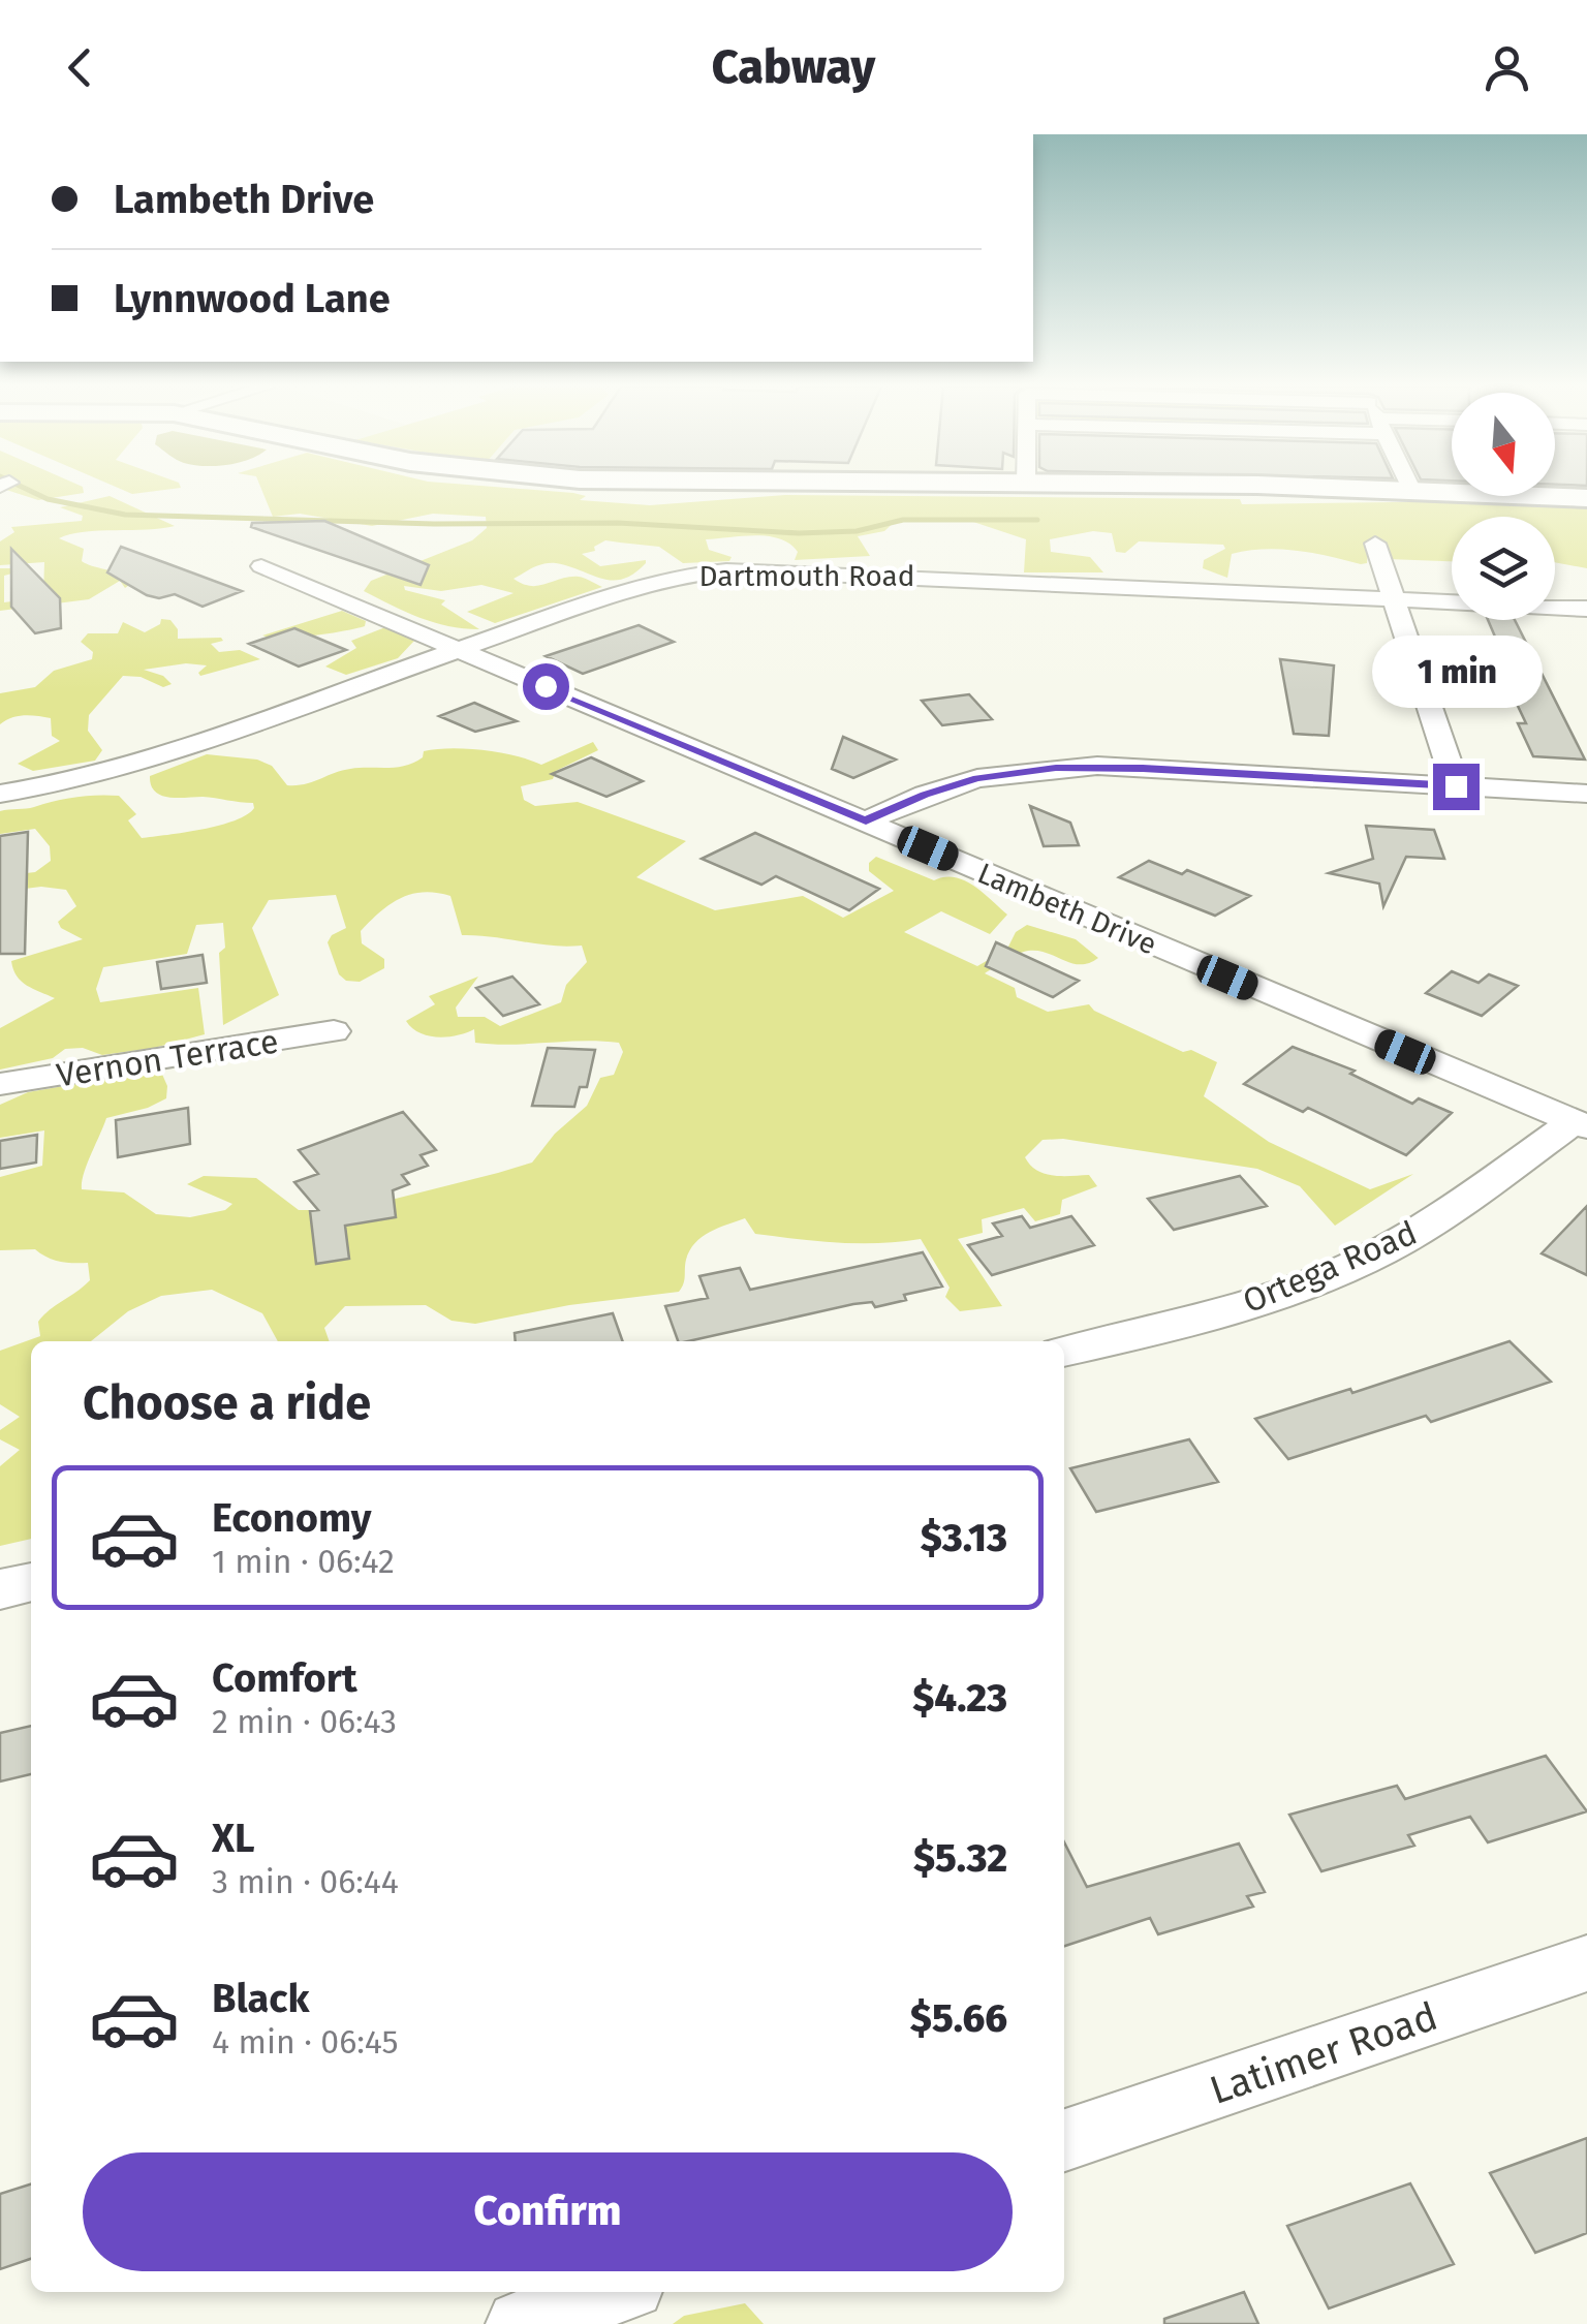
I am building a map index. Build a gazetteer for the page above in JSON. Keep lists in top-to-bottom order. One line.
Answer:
{"streets":{"street":["Dartmouth Road","Lambeth Drive","Vernon Terrace","Ortega Road","Latimer Road"]},"crossings":[["Dartmouth Road","Lambeth Drive"],["Lambeth Drive","Ortega Road"]],"north":"bottom","page":{"header":"Cabway","banner":["Lambeth Drive","Lynnwood Lane"],"bubble":"1 min","heading":"Choose a ride","list":[{"name":"Economy","note":"1 min · 06:42","value":"$3.13"},{"name":"Comfort","note":"2 min · 06:43","value":"$4.23"},{"name":"XL","note":"3 min · 06:44","value":"$5.32"},{"name":"Black","note":"4 min · 06:45","value":"$5.66"}],"buttons":"Confirm"}}
